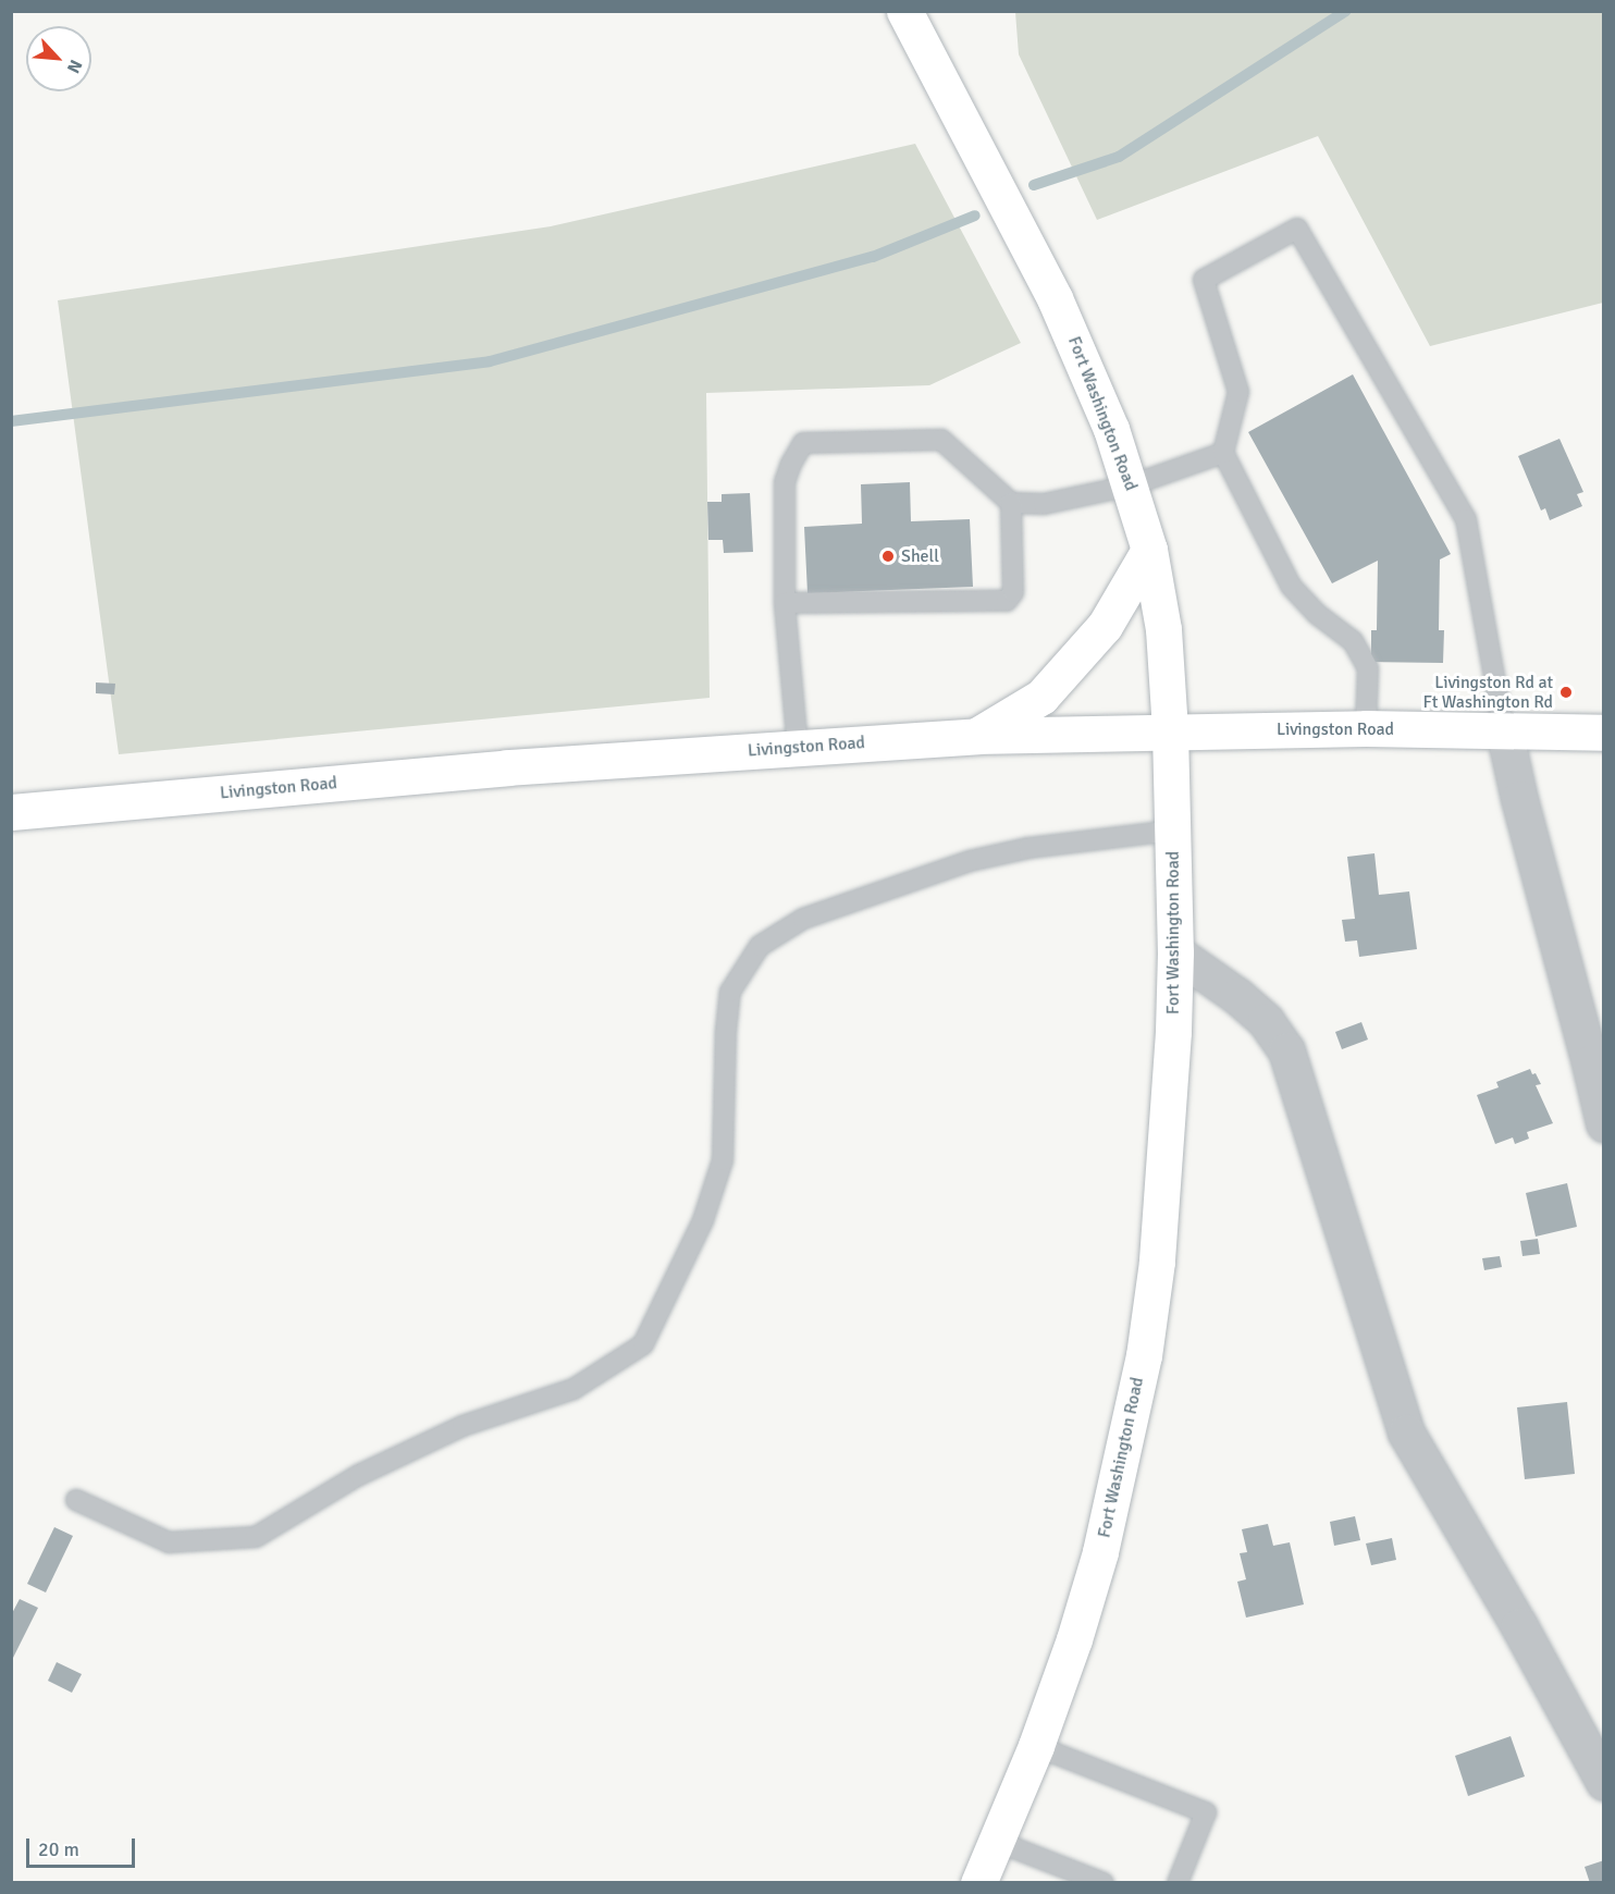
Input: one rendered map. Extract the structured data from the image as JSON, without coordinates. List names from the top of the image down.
{
  "streets": {
    "main road": ["Fort Washington Road", "Livingston Road"]
  },
  "crossings": [
    ["Fort Washington Road", "Livingston Road"]
  ],
  "places": ["Shell", "Livingston Rd at Ft Washington Rd"],
  "scale_bar": "20 m",
  "north": "bottom right"
}
